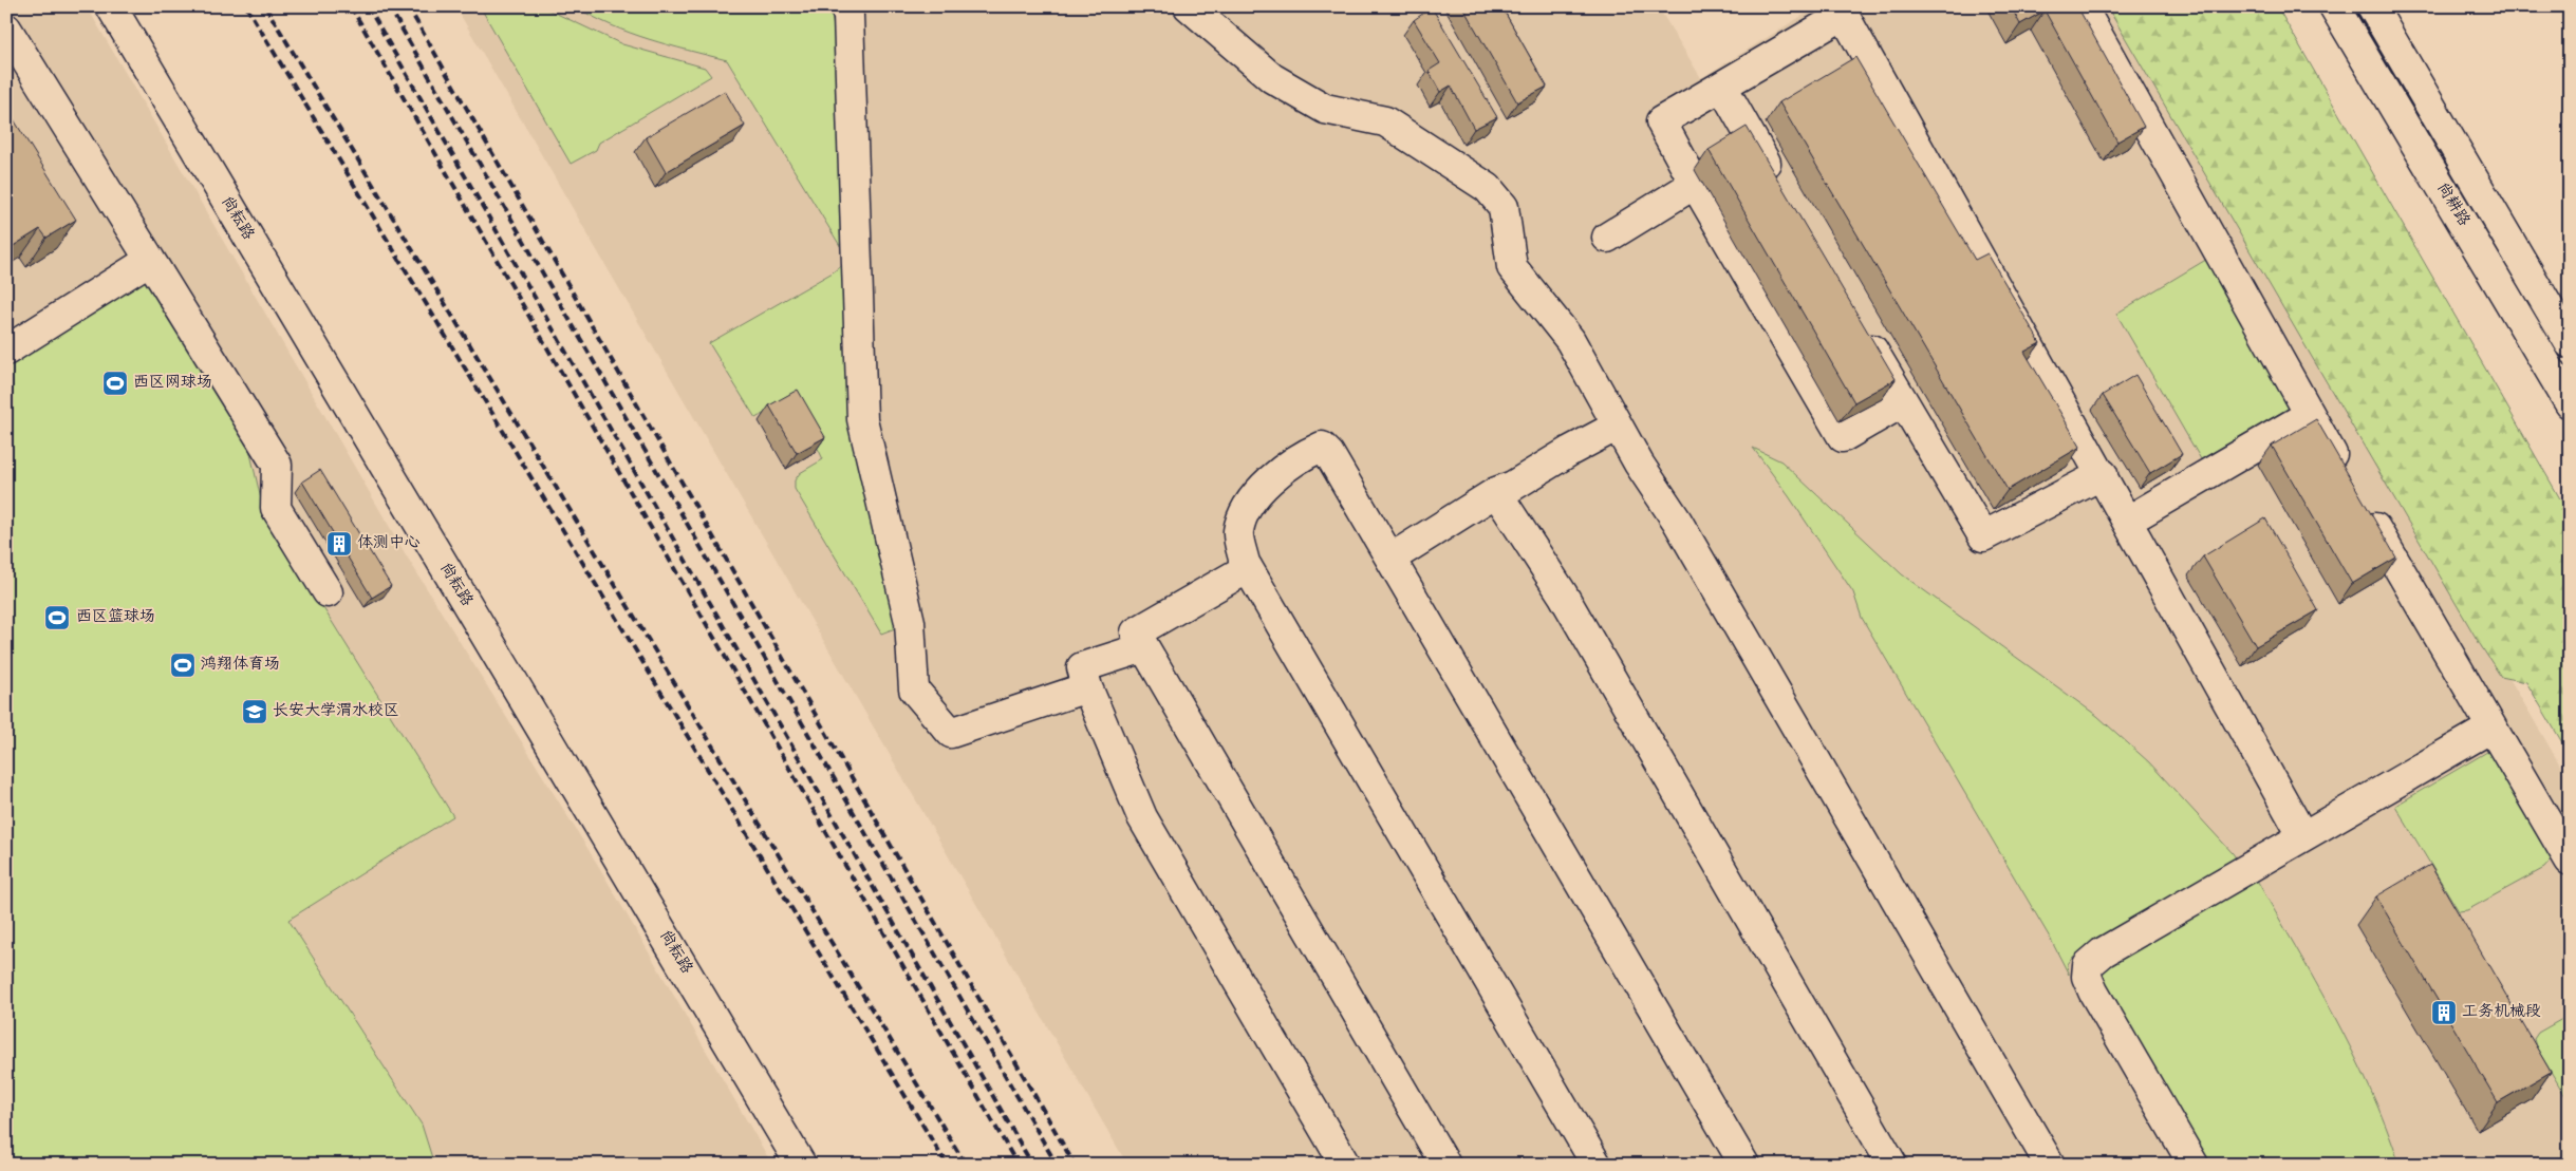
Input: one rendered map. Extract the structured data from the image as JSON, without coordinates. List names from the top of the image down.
{
  "streets": {
    "street": ["尚耕路", "尚耘路"]
  },
  "places": {
    "sports": ["西区网球场", "西区篮球场", "鸿翔体育场"],
    "building": ["体测中心", "工务机械段"],
    "school or university": ["长安大学渭水校区"]
  }
}
